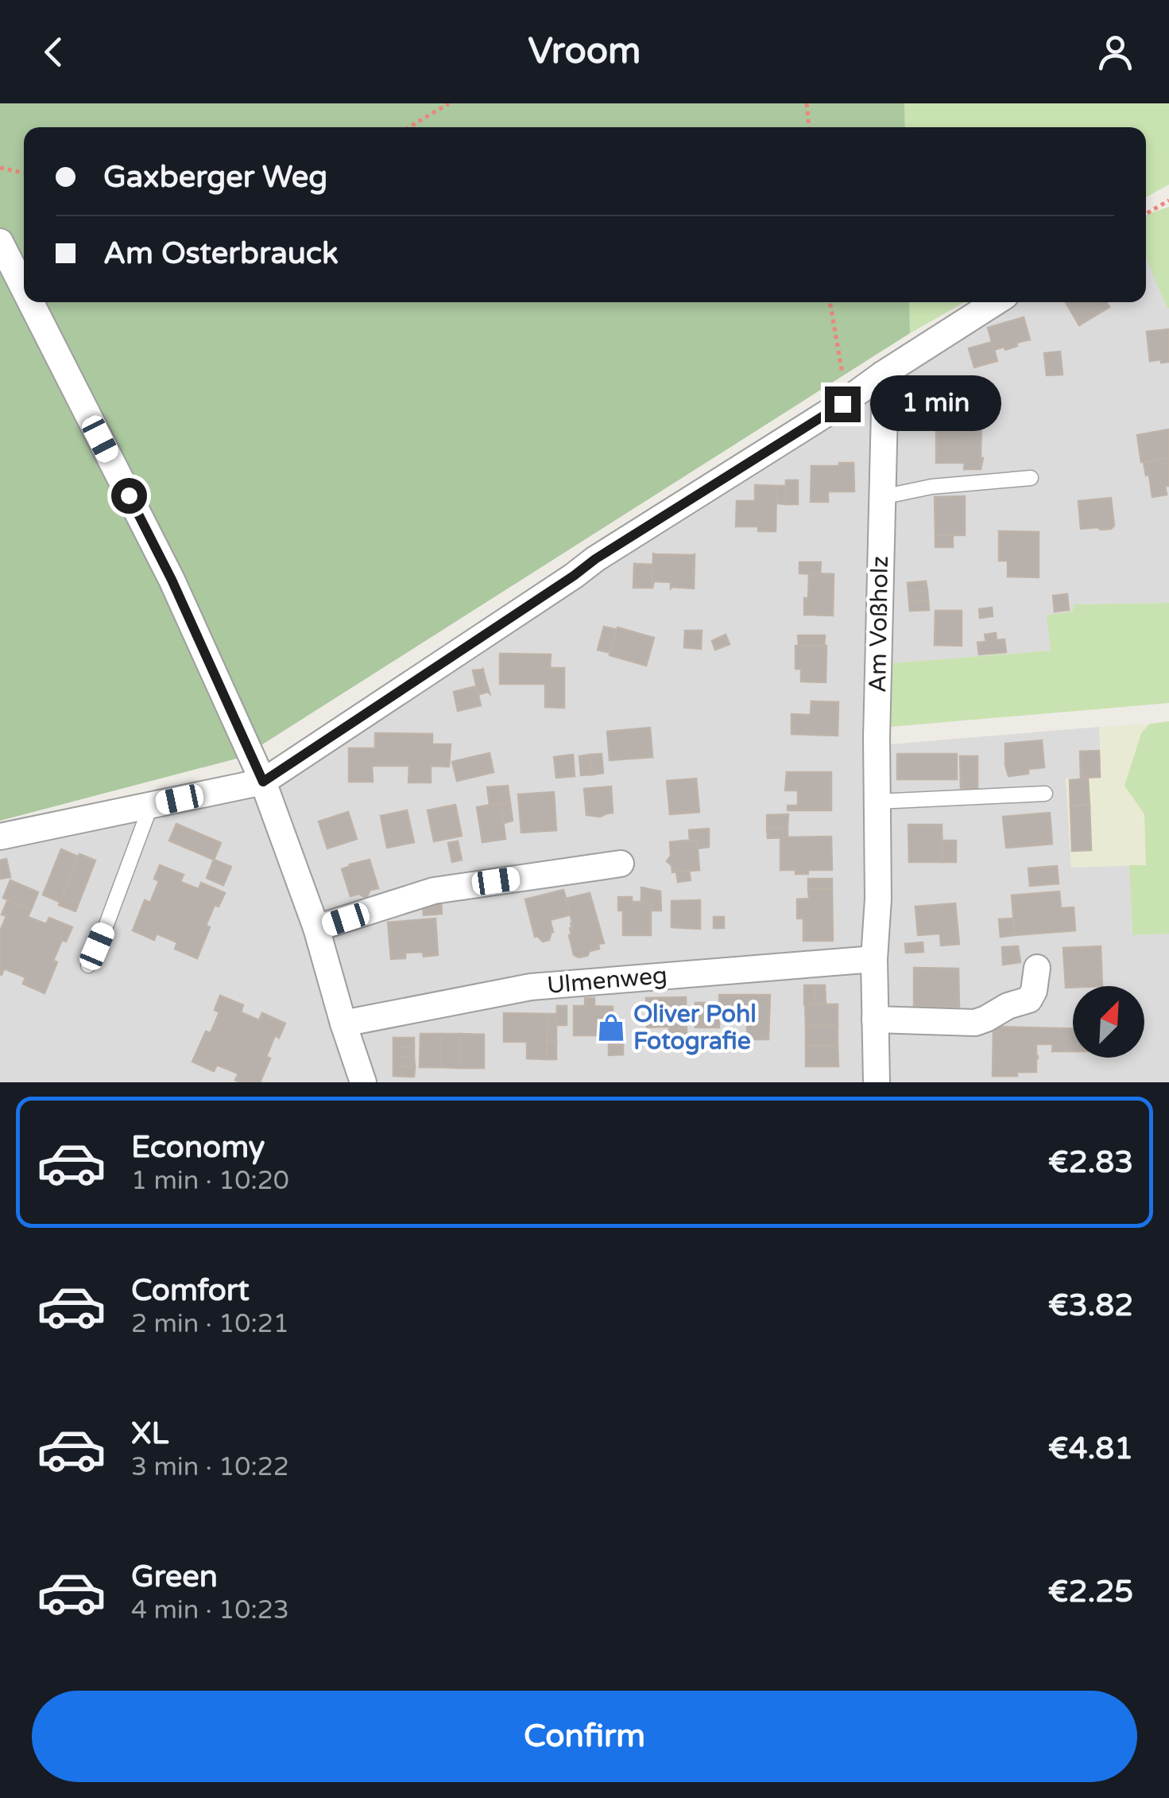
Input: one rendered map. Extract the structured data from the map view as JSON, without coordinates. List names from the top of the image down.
{
  "streets": {
    "street": ["Am Voßholz", "Ulmenweg"]
  },
  "crossings": [
    ["Am Voßholz", "Ulmenweg"]
  ],
  "places": {
    "shop": ["Oliver Pohl Fotografie"]
  },
  "north": "top right",
  "page": {
    "header": "Vroom",
    "banner": ["Gaxberger Weg", "Am Osterbrauck"],
    "bubble": "1 min",
    "list": [
      {
        "name": "Economy",
        "note": "1 min · 10:20",
        "value": "€2.83"
      },
      {
        "name": "Comfort",
        "note": "2 min · 10:21",
        "value": "€3.82"
      },
      {
        "name": "XL",
        "note": "3 min · 10:22",
        "value": "€4.81"
      },
      {
        "name": "Green",
        "note": "4 min · 10:23",
        "value": "€2.25"
      }
    ],
    "buttons": "Confirm"
  }
}
